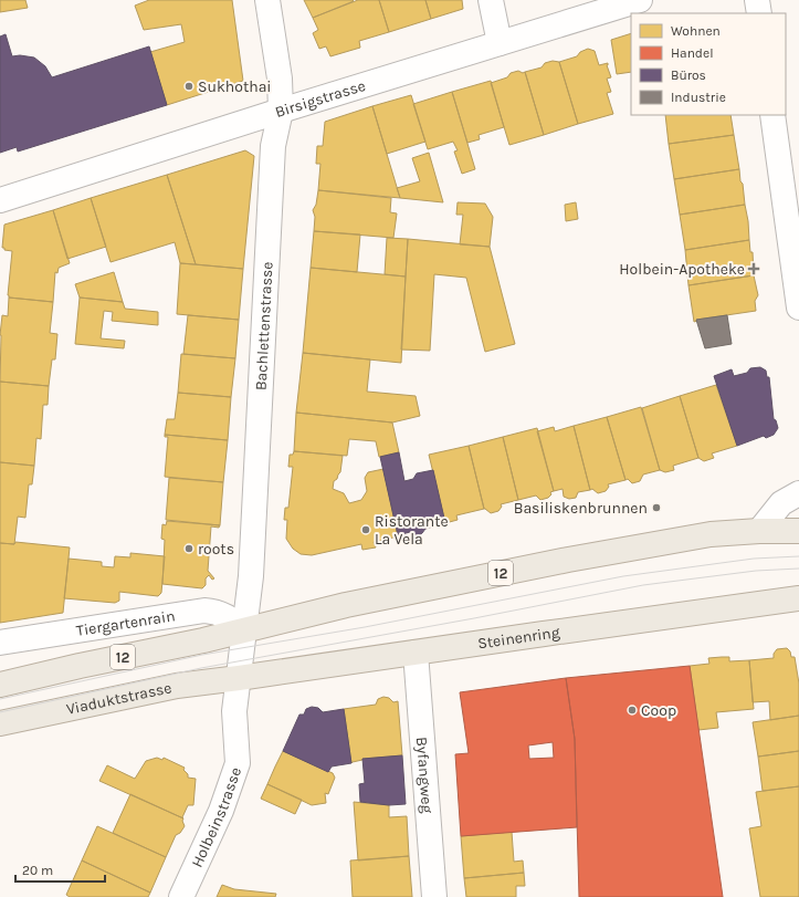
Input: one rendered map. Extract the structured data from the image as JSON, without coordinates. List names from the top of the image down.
{
  "streets": {
    "main road": ["12", "Steinenring", "Viaduktstrasse"],
    "street": [
      "Birsigstrasse",
      "Bachlettenstrasse",
      "Tiergartenrain",
      "Byfangweg",
      "Holbeinstrasse"
    ]
  },
  "crossings": [
    ["Birsigstrasse", "Bachlettenstrasse"],
    ["Bachlettenstrasse", "12"],
    ["Bachlettenstrasse", "Tiergartenrain"],
    ["Bachlettenstrasse", "Holbeinstrasse"],
    ["12", "Tiergartenrain"],
    ["Steinenring", "Viaduktstrasse"],
    ["Steinenring", "Byfangweg"],
    ["Steinenring", "Holbeinstrasse"],
    ["Viaduktstrasse", "Holbeinstrasse"]
  ],
  "places": {
    "other": [
      "Sukhothai",
      "Basiliskenbrunnen",
      "Ristorante La Vela",
      "roots",
      "Coop"
    ],
    "health": ["Holbein-Apotheke"]
  },
  "legend": [
    "Wohnen",
    "Handel",
    "Büros",
    "Industrie"
  ],
  "scale_bar": "20 m"
}
